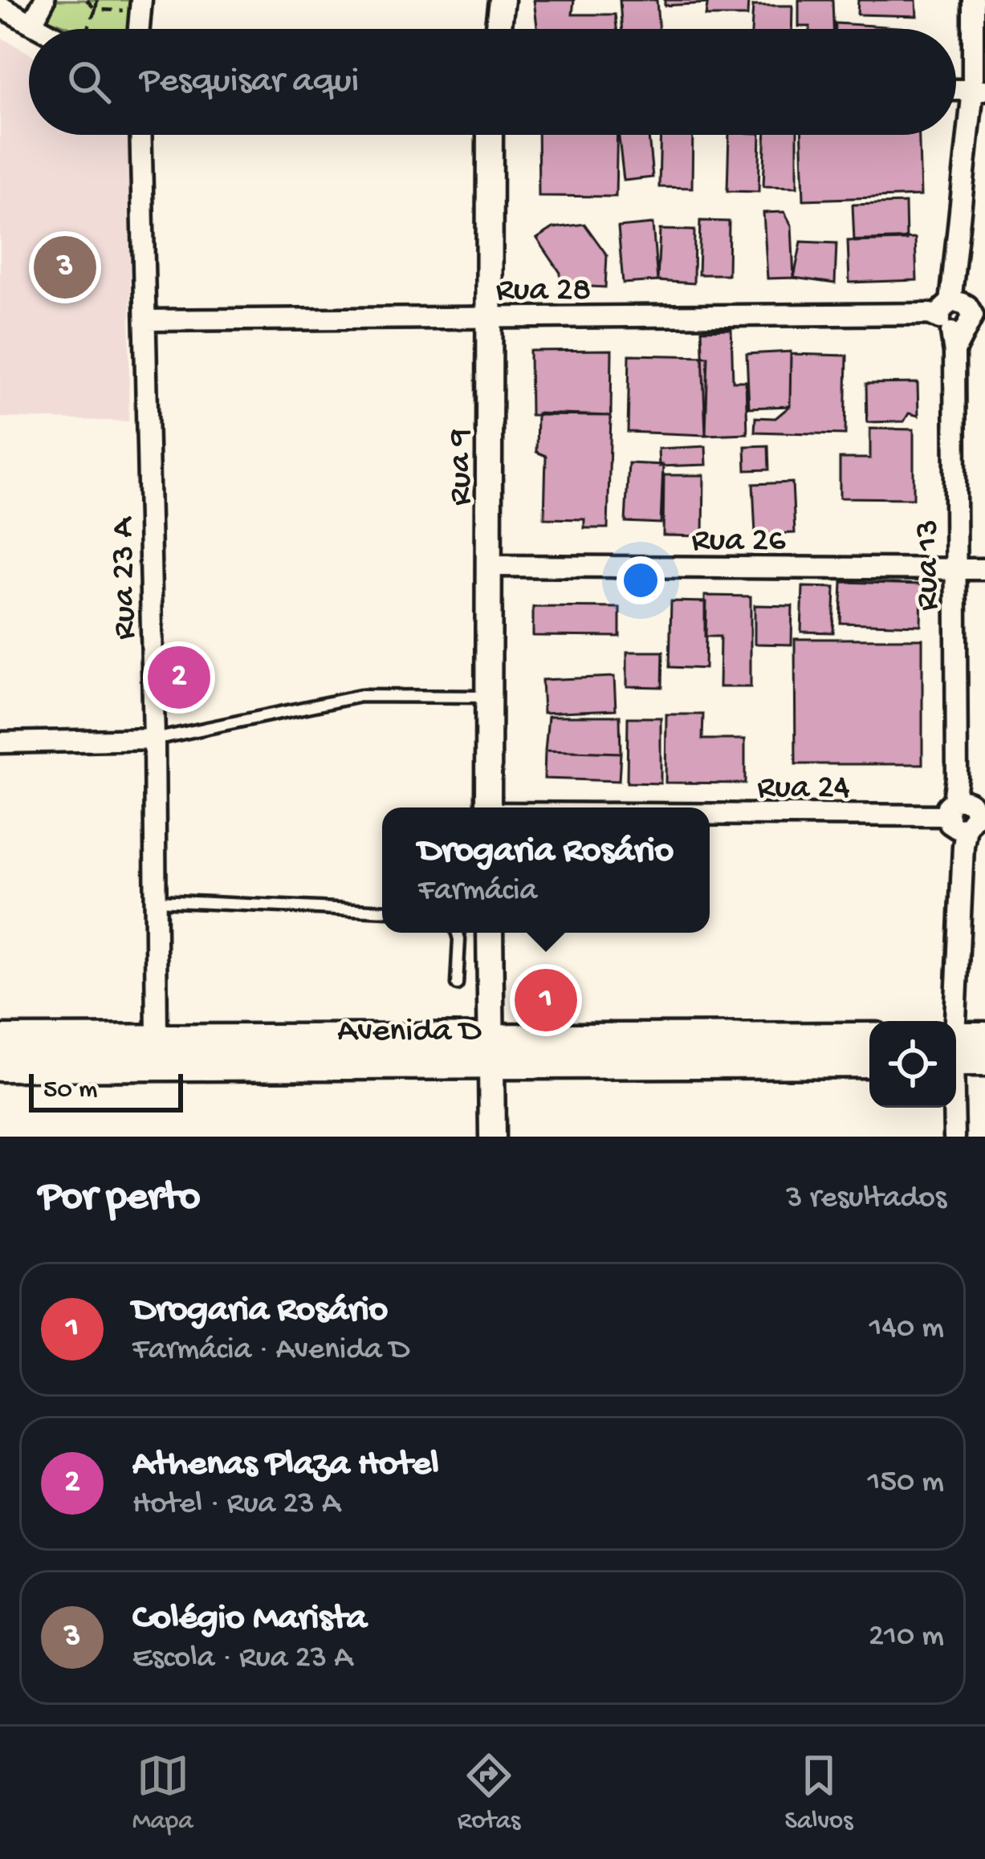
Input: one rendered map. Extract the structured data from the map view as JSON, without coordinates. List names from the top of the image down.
{
  "streets": {
    "main road": ["Avenida D"],
    "street": [
      "Rua 28",
      "Rua 9",
      "Rua 26",
      "Rua 13",
      "Rua 23 A",
      "Rua 24"
    ]
  },
  "crossings": [
    ["Rua 28", "Rua 9"],
    ["Rua 28", "Rua 13"],
    ["Rua 28", "Rua 23 A"],
    ["Rua 9", "Rua 26"],
    ["Rua 26", "Rua 13"],
    ["Rua 13", "Rua 24"],
    ["Rua 23 A", "Avenida D"]
  ],
  "scale_bar": "50 m",
  "page": {
    "search": "Pesquisar aqui",
    "pins": ["3", "2", "1"],
    "popup": ["Drogaria Rosário", "Farmácia"],
    "scale": "50 m",
    "heading": ["Por perto", "3 resultados"],
    "list": [
      {
        "mark": "1",
        "name": "Drogaria Rosário",
        "note": "Farmácia · Avenida D",
        "value": "140 m"
      },
      {
        "mark": "2",
        "name": "Athenas Plaza Hotel",
        "note": "Hotel · Rua 23 A",
        "value": "150 m"
      },
      {
        "mark": "3",
        "name": "Colégio Marista",
        "note": "Escola · Rua 23 A",
        "value": "210 m"
      }
    ],
    "nav": ["Mapa", "Rotas", "Salvos"]
  }
}
